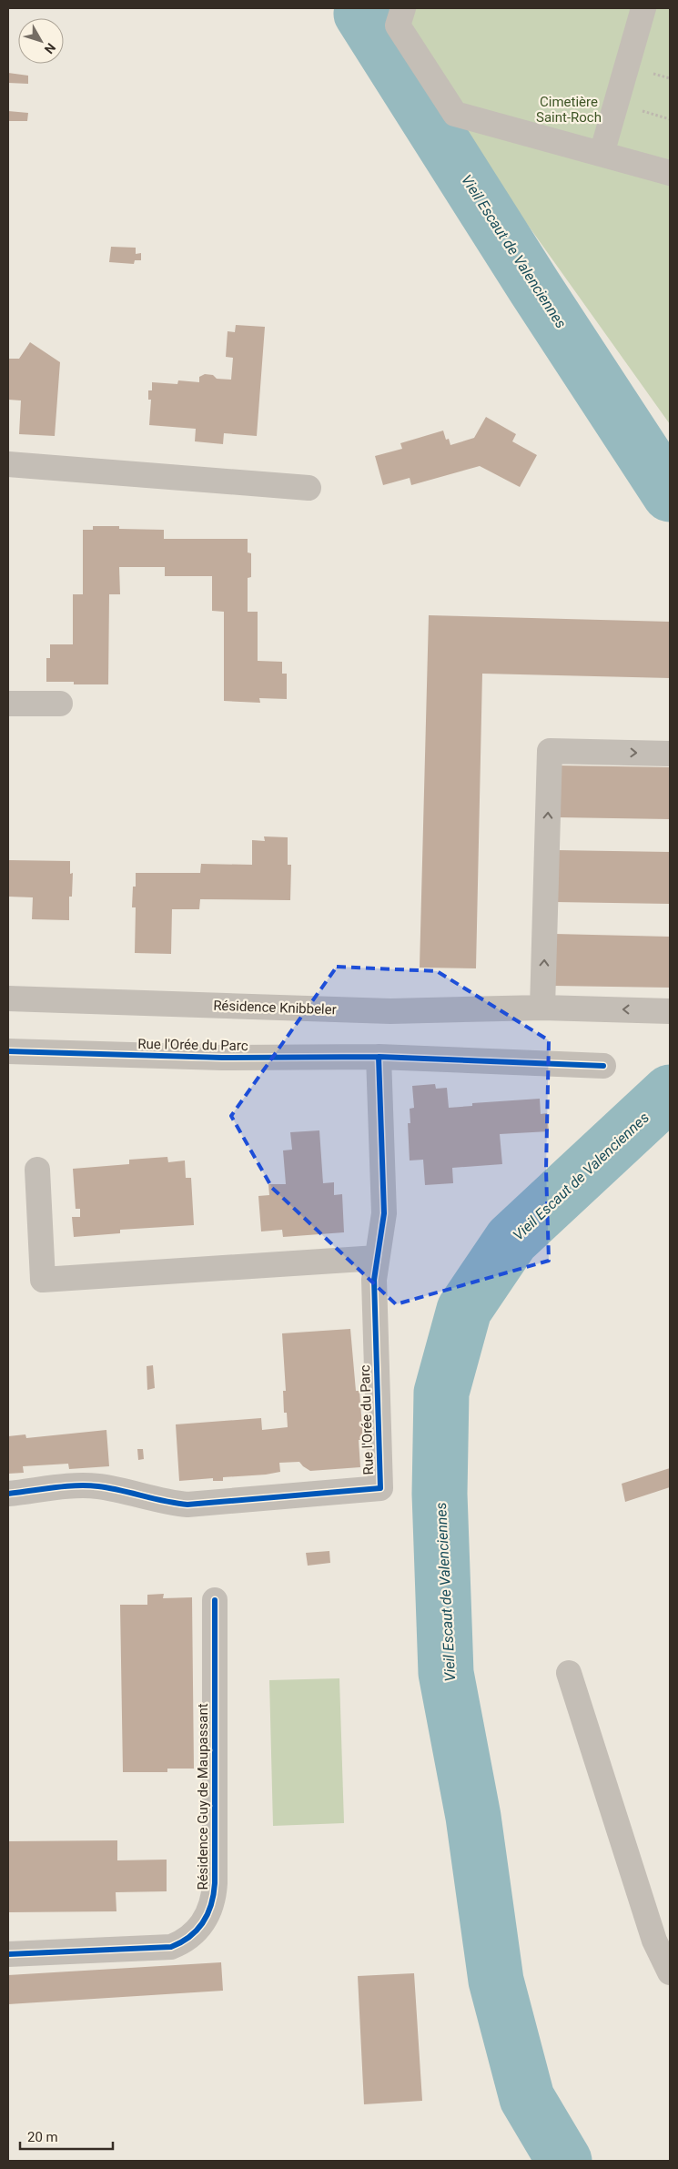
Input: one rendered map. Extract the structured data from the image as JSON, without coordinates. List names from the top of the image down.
{
  "streets": {
    "street": ["Résidence Knibbeler", "Rue l'Orée du Parc", "Résidence Guy de Maupassant"]
  },
  "water": ["Vieil Escaut de Valenciennes"],
  "parks": ["Cimetière Saint-Roch"],
  "scale_bar": "20 m",
  "north": "bottom right"
}
